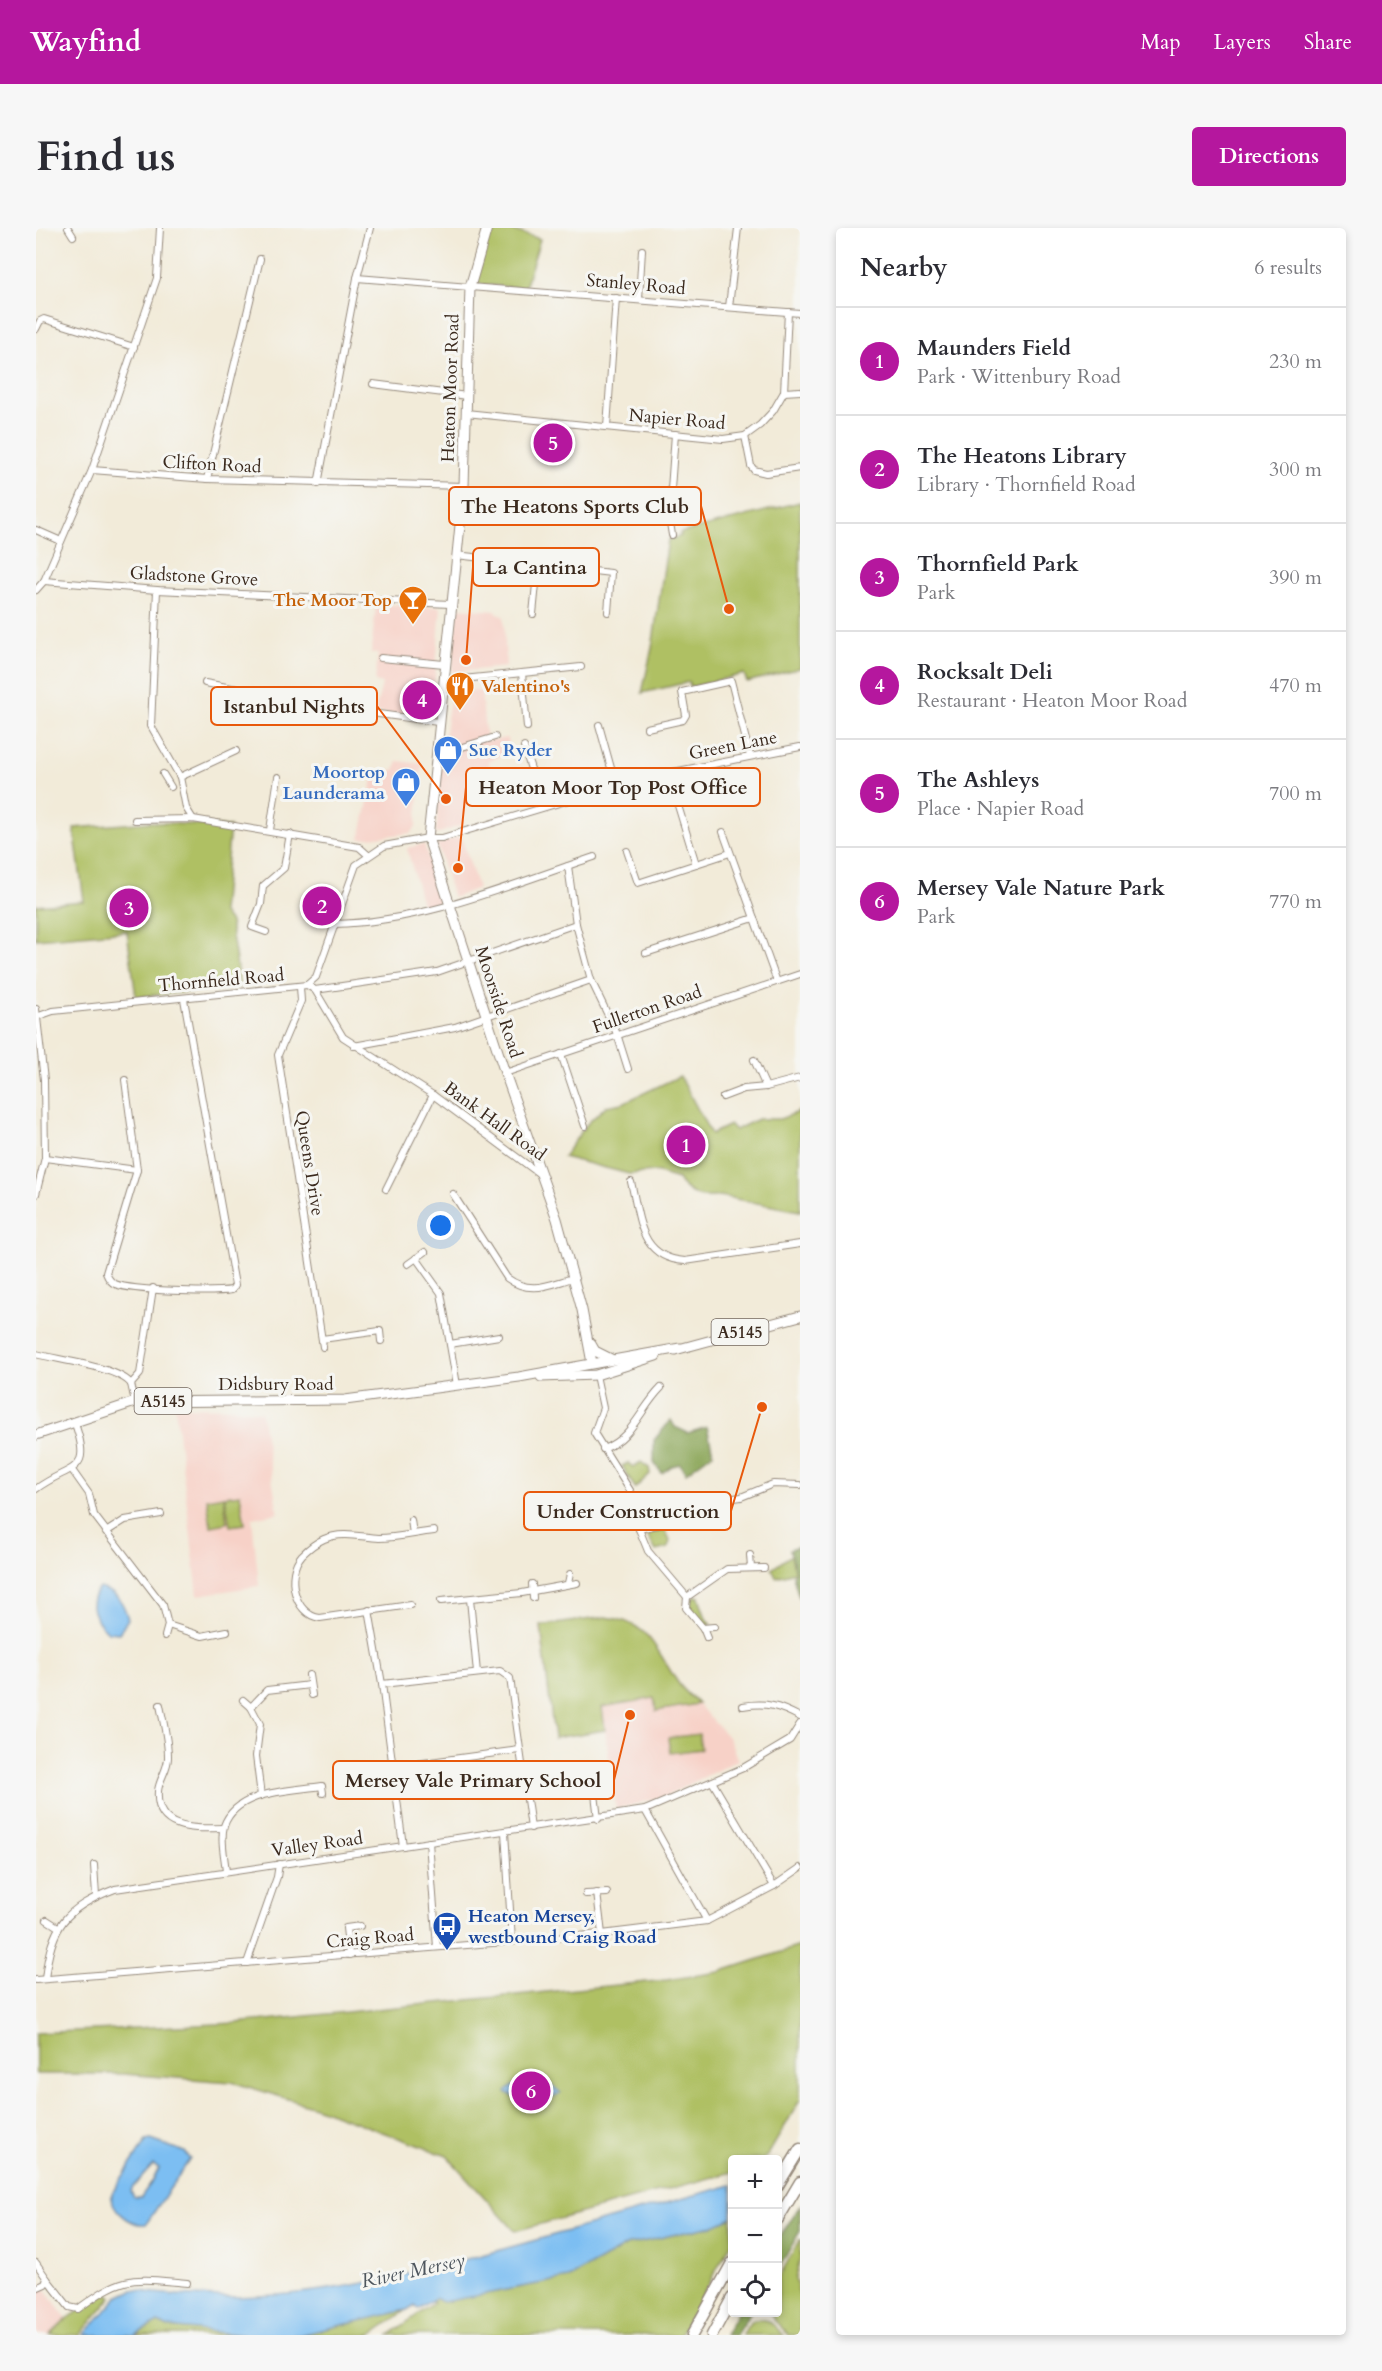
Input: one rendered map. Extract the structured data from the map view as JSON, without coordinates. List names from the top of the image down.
{
  "streets": {
    "main road": [
      "Heaton Moor Road",
      "Moorside Road",
      "Bank Hall Road",
      "A5145",
      "Didsbury Road"
    ],
    "street": [
      "Stanley Road",
      "Napier Road",
      "Clifton Road",
      "Gladstone Grove",
      "Green Lane",
      "Thornfield Road",
      "Fullerton Road",
      "Queens Drive",
      "Valley Road",
      "Craig Road"
    ]
  },
  "crossings": [
    ["Stanley Road", "Heaton Moor Road"],
    ["Heaton Moor Road", "Napier Road"],
    ["Heaton Moor Road", "Clifton Road"],
    ["Heaton Moor Road", "Gladstone Grove"],
    ["Heaton Moor Road", "Green Lane"],
    ["Heaton Moor Road", "Moorside Road"],
    ["Green Lane", "Moorside Road"],
    ["Thornfield Road", "Bank Hall Road"],
    ["Thornfield Road", "Queens Drive"],
    ["Moorside Road", "Fullerton Road"],
    ["Moorside Road", "Bank Hall Road"],
    ["Bank Hall Road", "Didsbury Road"],
    ["Valley Road", "Craig Road"]
  ],
  "water": ["River Mersey"],
  "places": {
    "other": [
      "The Heatons Sports Club",
      "La Cantina",
      "Istanbul Nights",
      "Heaton Moor Top Post Office",
      "Under Construction",
      "Mersey Vale Primary School"
    ],
    "bar": ["The Moor Top"],
    "restaurant": ["Valentino's"],
    "shop": ["Sue Ryder", "Moortop Launderama"],
    "bus stop": ["Heaton Mersey, westbound Craig Road"]
  },
  "page": {
    "header": "Wayfind",
    "nav": ["Map", "Layers", "Share"],
    "buttons": "Directions",
    "title": "Find us",
    "heading": ["Nearby", "6 results"],
    "list": [
      {
        "mark": "1",
        "name": "Maunders Field",
        "note": "Park · Wittenbury Road",
        "value": "230 m"
      },
      {
        "mark": "2",
        "name": "The Heatons Library",
        "note": "Library · Thornfield Road",
        "value": "300 m"
      },
      {
        "mark": "3",
        "name": "Thornfield Park",
        "note": "Park",
        "value": "390 m"
      },
      {
        "mark": "4",
        "name": "Rocksalt Deli",
        "note": "Restaurant · Heaton Moor Road",
        "value": "470 m"
      },
      {
        "mark": "5",
        "name": "The Ashleys",
        "note": "Place · Napier Road",
        "value": "700 m"
      },
      {
        "mark": "6",
        "name": "Mersey Vale Nature Park",
        "note": "Park",
        "value": "770 m"
      }
    ],
    "pins": [
      "5",
      "4",
      "2",
      "3",
      "1",
      "6"
    ],
    "map_buttons": ["+", "−"]
  }
}
